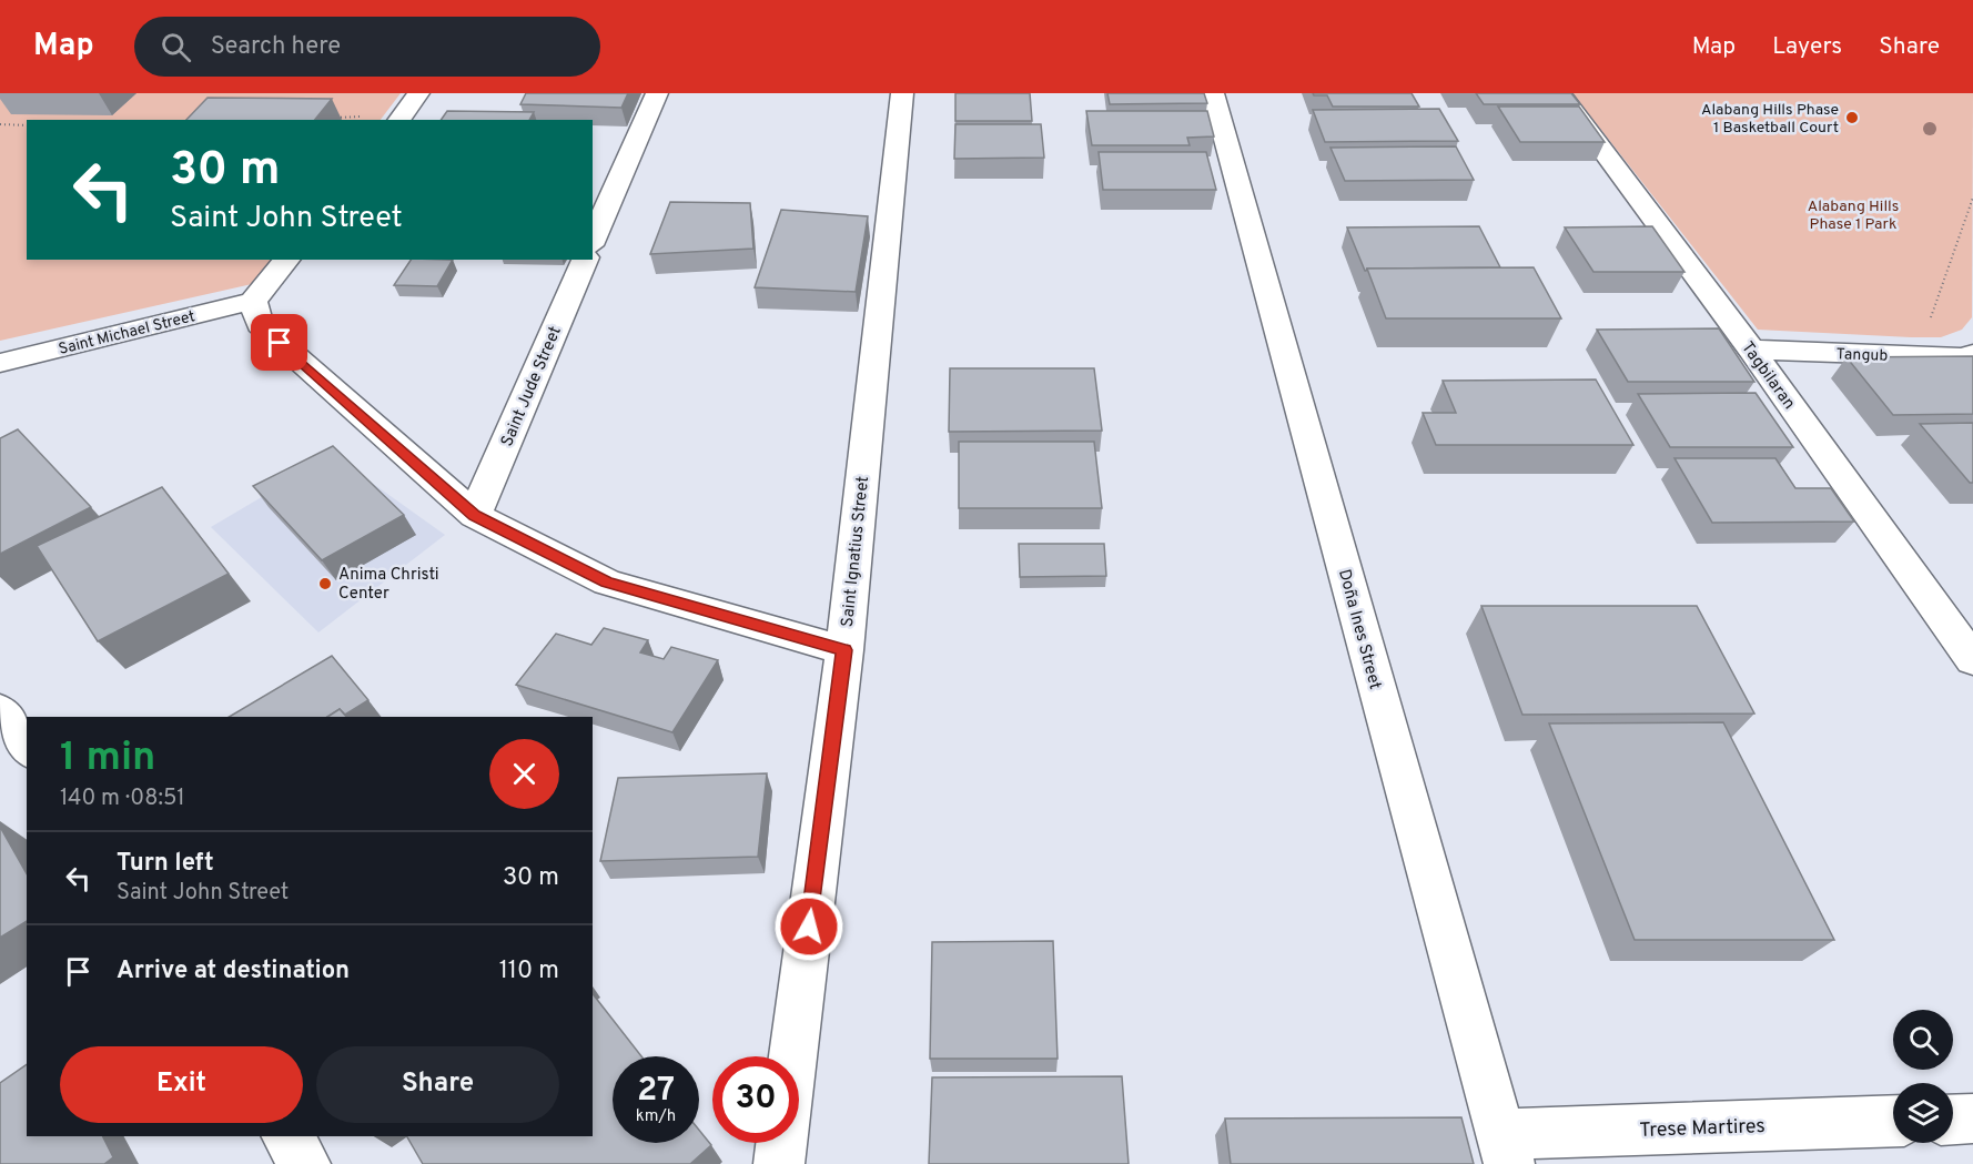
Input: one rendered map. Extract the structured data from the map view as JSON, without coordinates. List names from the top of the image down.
{
  "streets": {
    "street": [
      "Saint Michael Street",
      "Tangub",
      "Tagbilaran",
      "Saint Jude Street",
      "Saint Ignatius Street",
      "Doña Ines Street",
      "Trese Martires"
    ]
  },
  "crossings": [
    ["Tangub", "Tagbilaran"],
    ["Doña Ines Street", "Trese Martires"]
  ],
  "parks": ["Alabang Hills Phase 1 Park"],
  "places": ["Alabang Hills Phase 1 Basketball Court", "Anima Christi Center"],
  "page": {
    "header": "Map",
    "search": "Search here",
    "nav": ["Map", "Layers", "Share"],
    "turn": ["30 m", "Saint John Street"],
    "heading": ["1 min", "140 m · 08:51"],
    "list": [
      {
        "name": "Turn left",
        "note": "Saint John Street",
        "value": "30 m"
      },
      {
        "name": "Arrive at destination",
        "value": "110 m"
      }
    ],
    "buttons": ["Exit", "Share"],
    "speed": "27 km/h",
    "limit": "30"
  }
}
